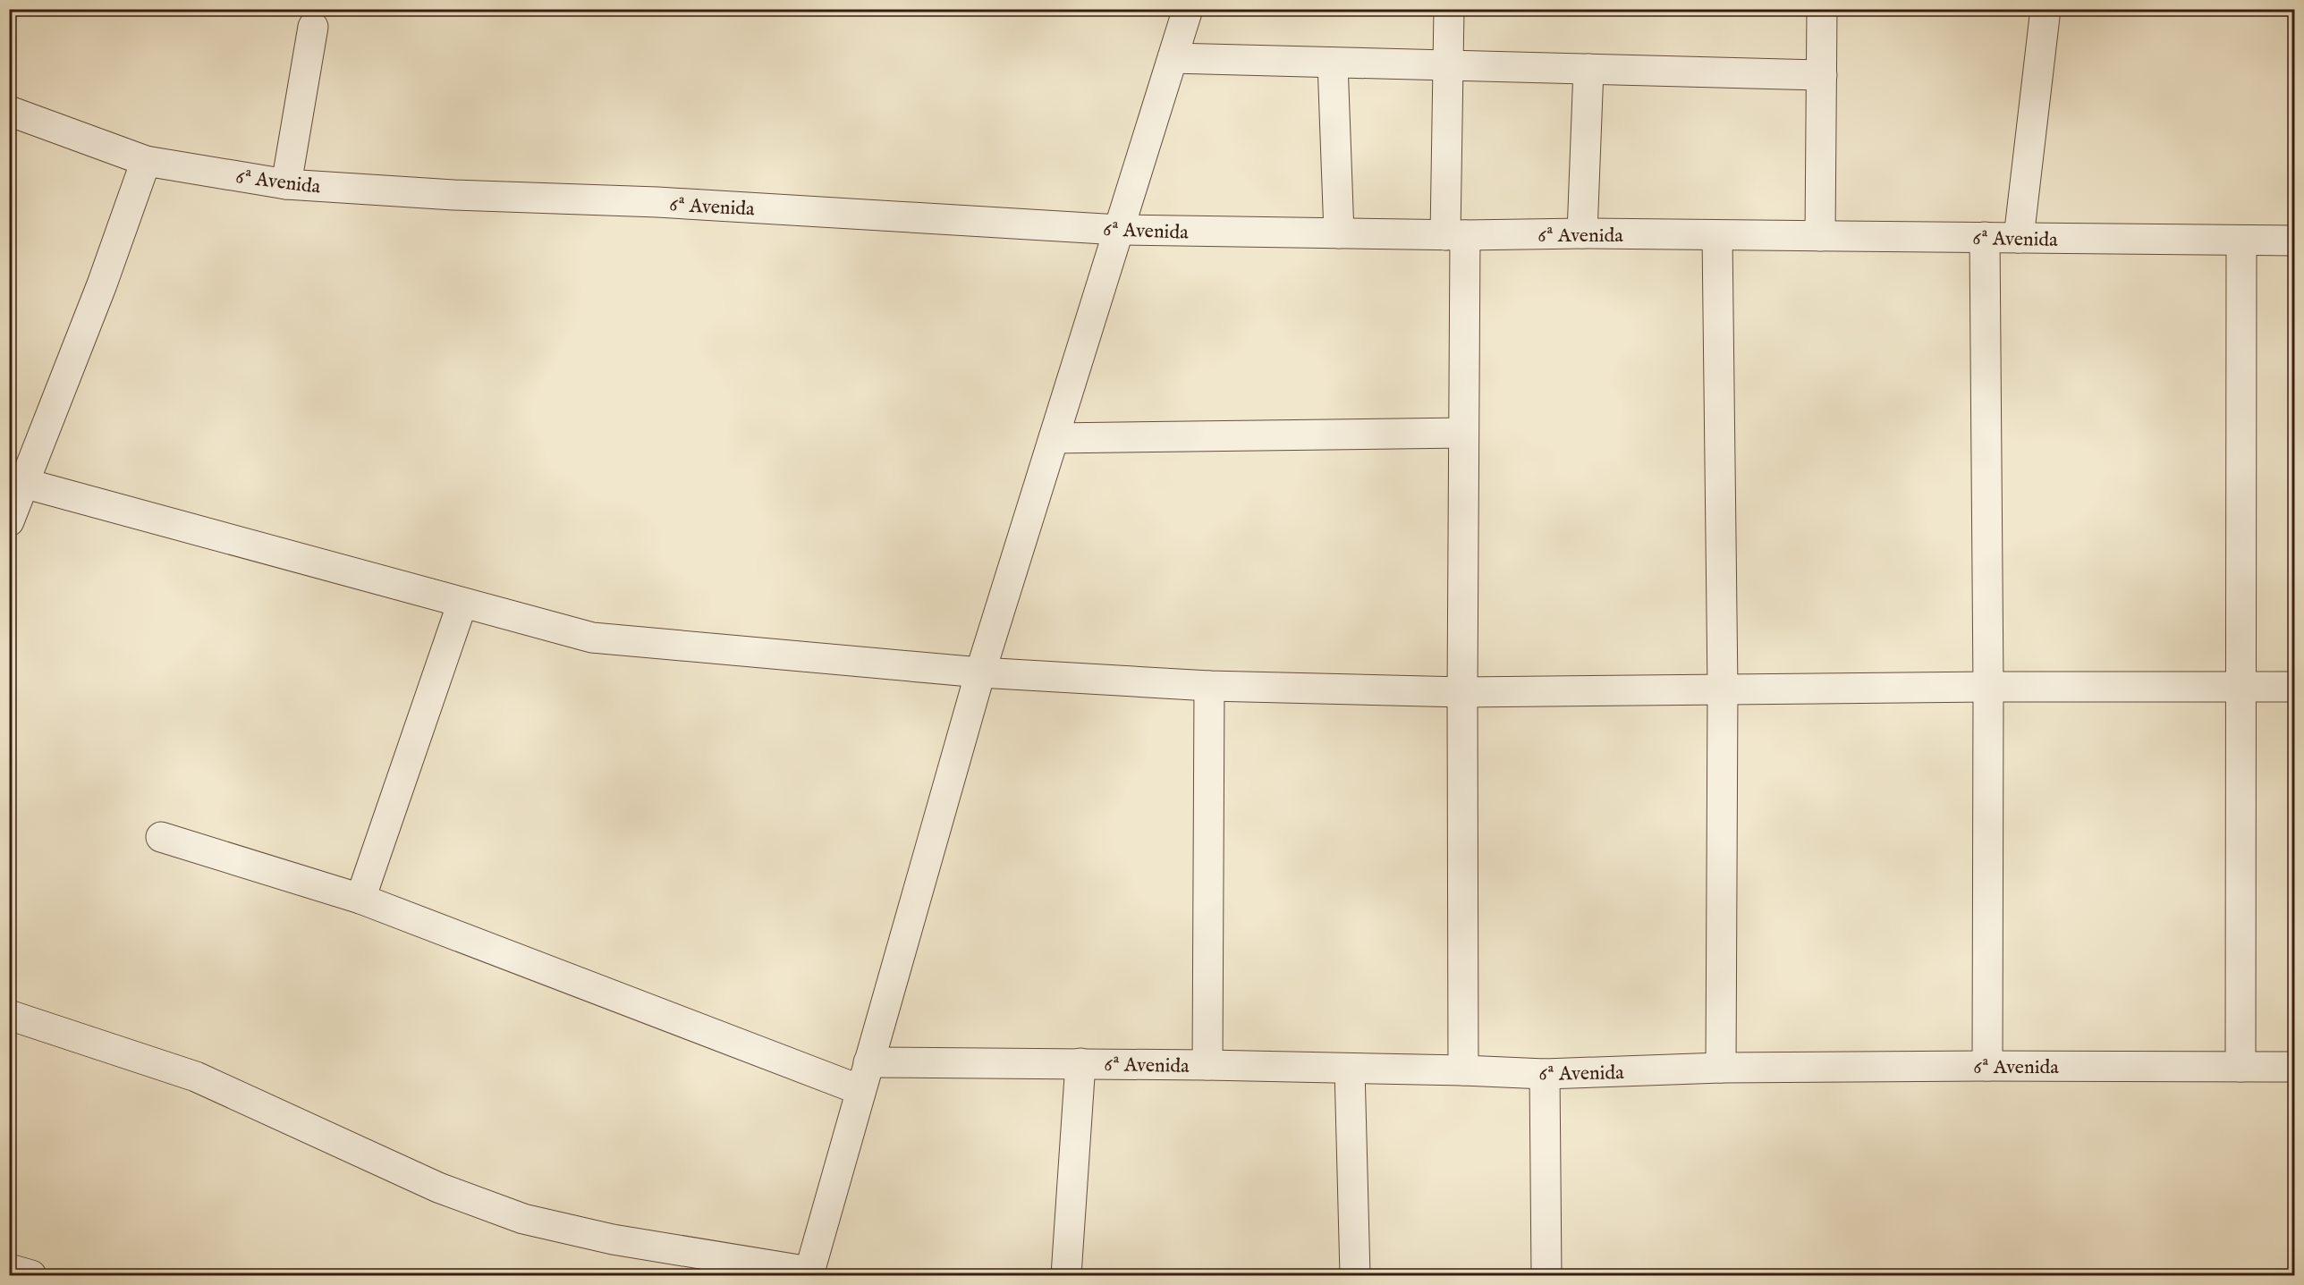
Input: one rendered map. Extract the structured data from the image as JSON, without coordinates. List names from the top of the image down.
{
  "streets": {
    "street": ["6ª Avenida"]
  }
}
